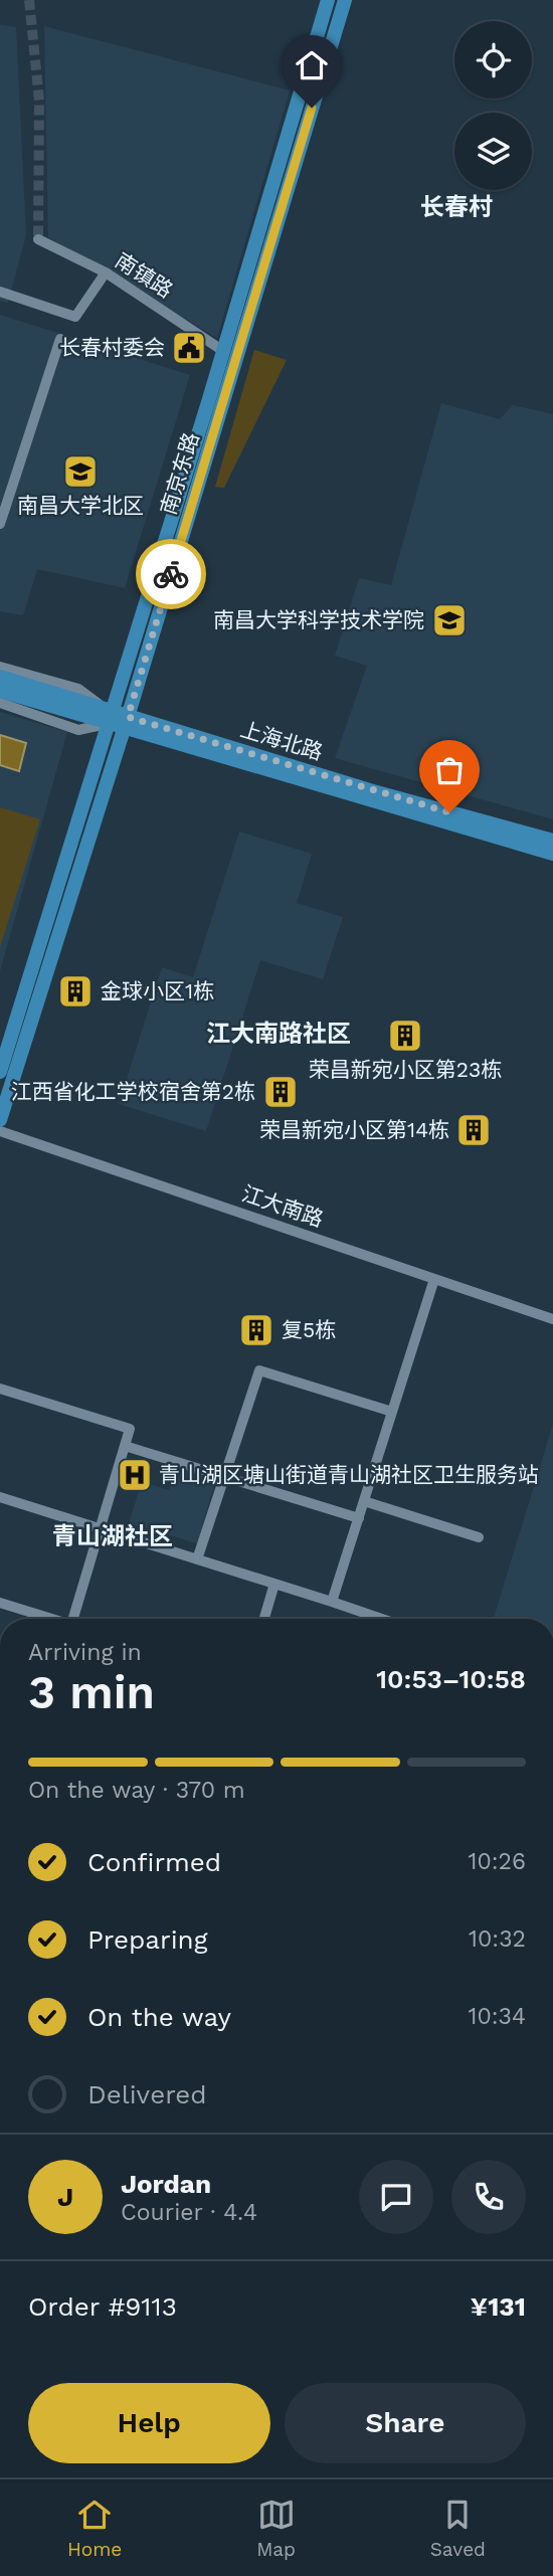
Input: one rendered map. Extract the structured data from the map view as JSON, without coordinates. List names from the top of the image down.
{
  "streets": {
    "main road": ["南京东路", "上海北路"],
    "street": ["南镇路", "江大南路"]
  },
  "crossings": [
    ["南镇路", "南京东路"],
    ["南京东路", "上海北路"]
  ],
  "districts": ["长春村", "江大南路社区", "青山湖社区"],
  "places": {
    "public building": ["长春村委会"],
    "school or university": ["南昌大学北区", "南昌大学科学技术学院"],
    "building": [
      "金球小区1栋",
      "荣昌新宛小区第23栋",
      "江西省化工学校宿舍第2栋",
      "荣昌新宛小区第14栋",
      "复5栋"
    ],
    "hospital": ["青山湖区塘山街道青山湖社区卫生服务站"]
  },
  "page": {
    "heading": ["3 min", "Arriving in", "10:53–10:58"],
    "panel": [
      "Jordan",
      "Courier · 4.4",
      "Order #9113",
      "¥131"
    ],
    "bar": "On the way · 370 m",
    "list": [
      ["Confirmed", "10:26"],
      ["Preparing", "10:32"],
      ["On the way", "10:34"],
      "Delivered"
    ],
    "round": "J",
    "buttons": ["Help", "Share"],
    "tabs": ["Home", "Map", "Saved"]
  }
}
